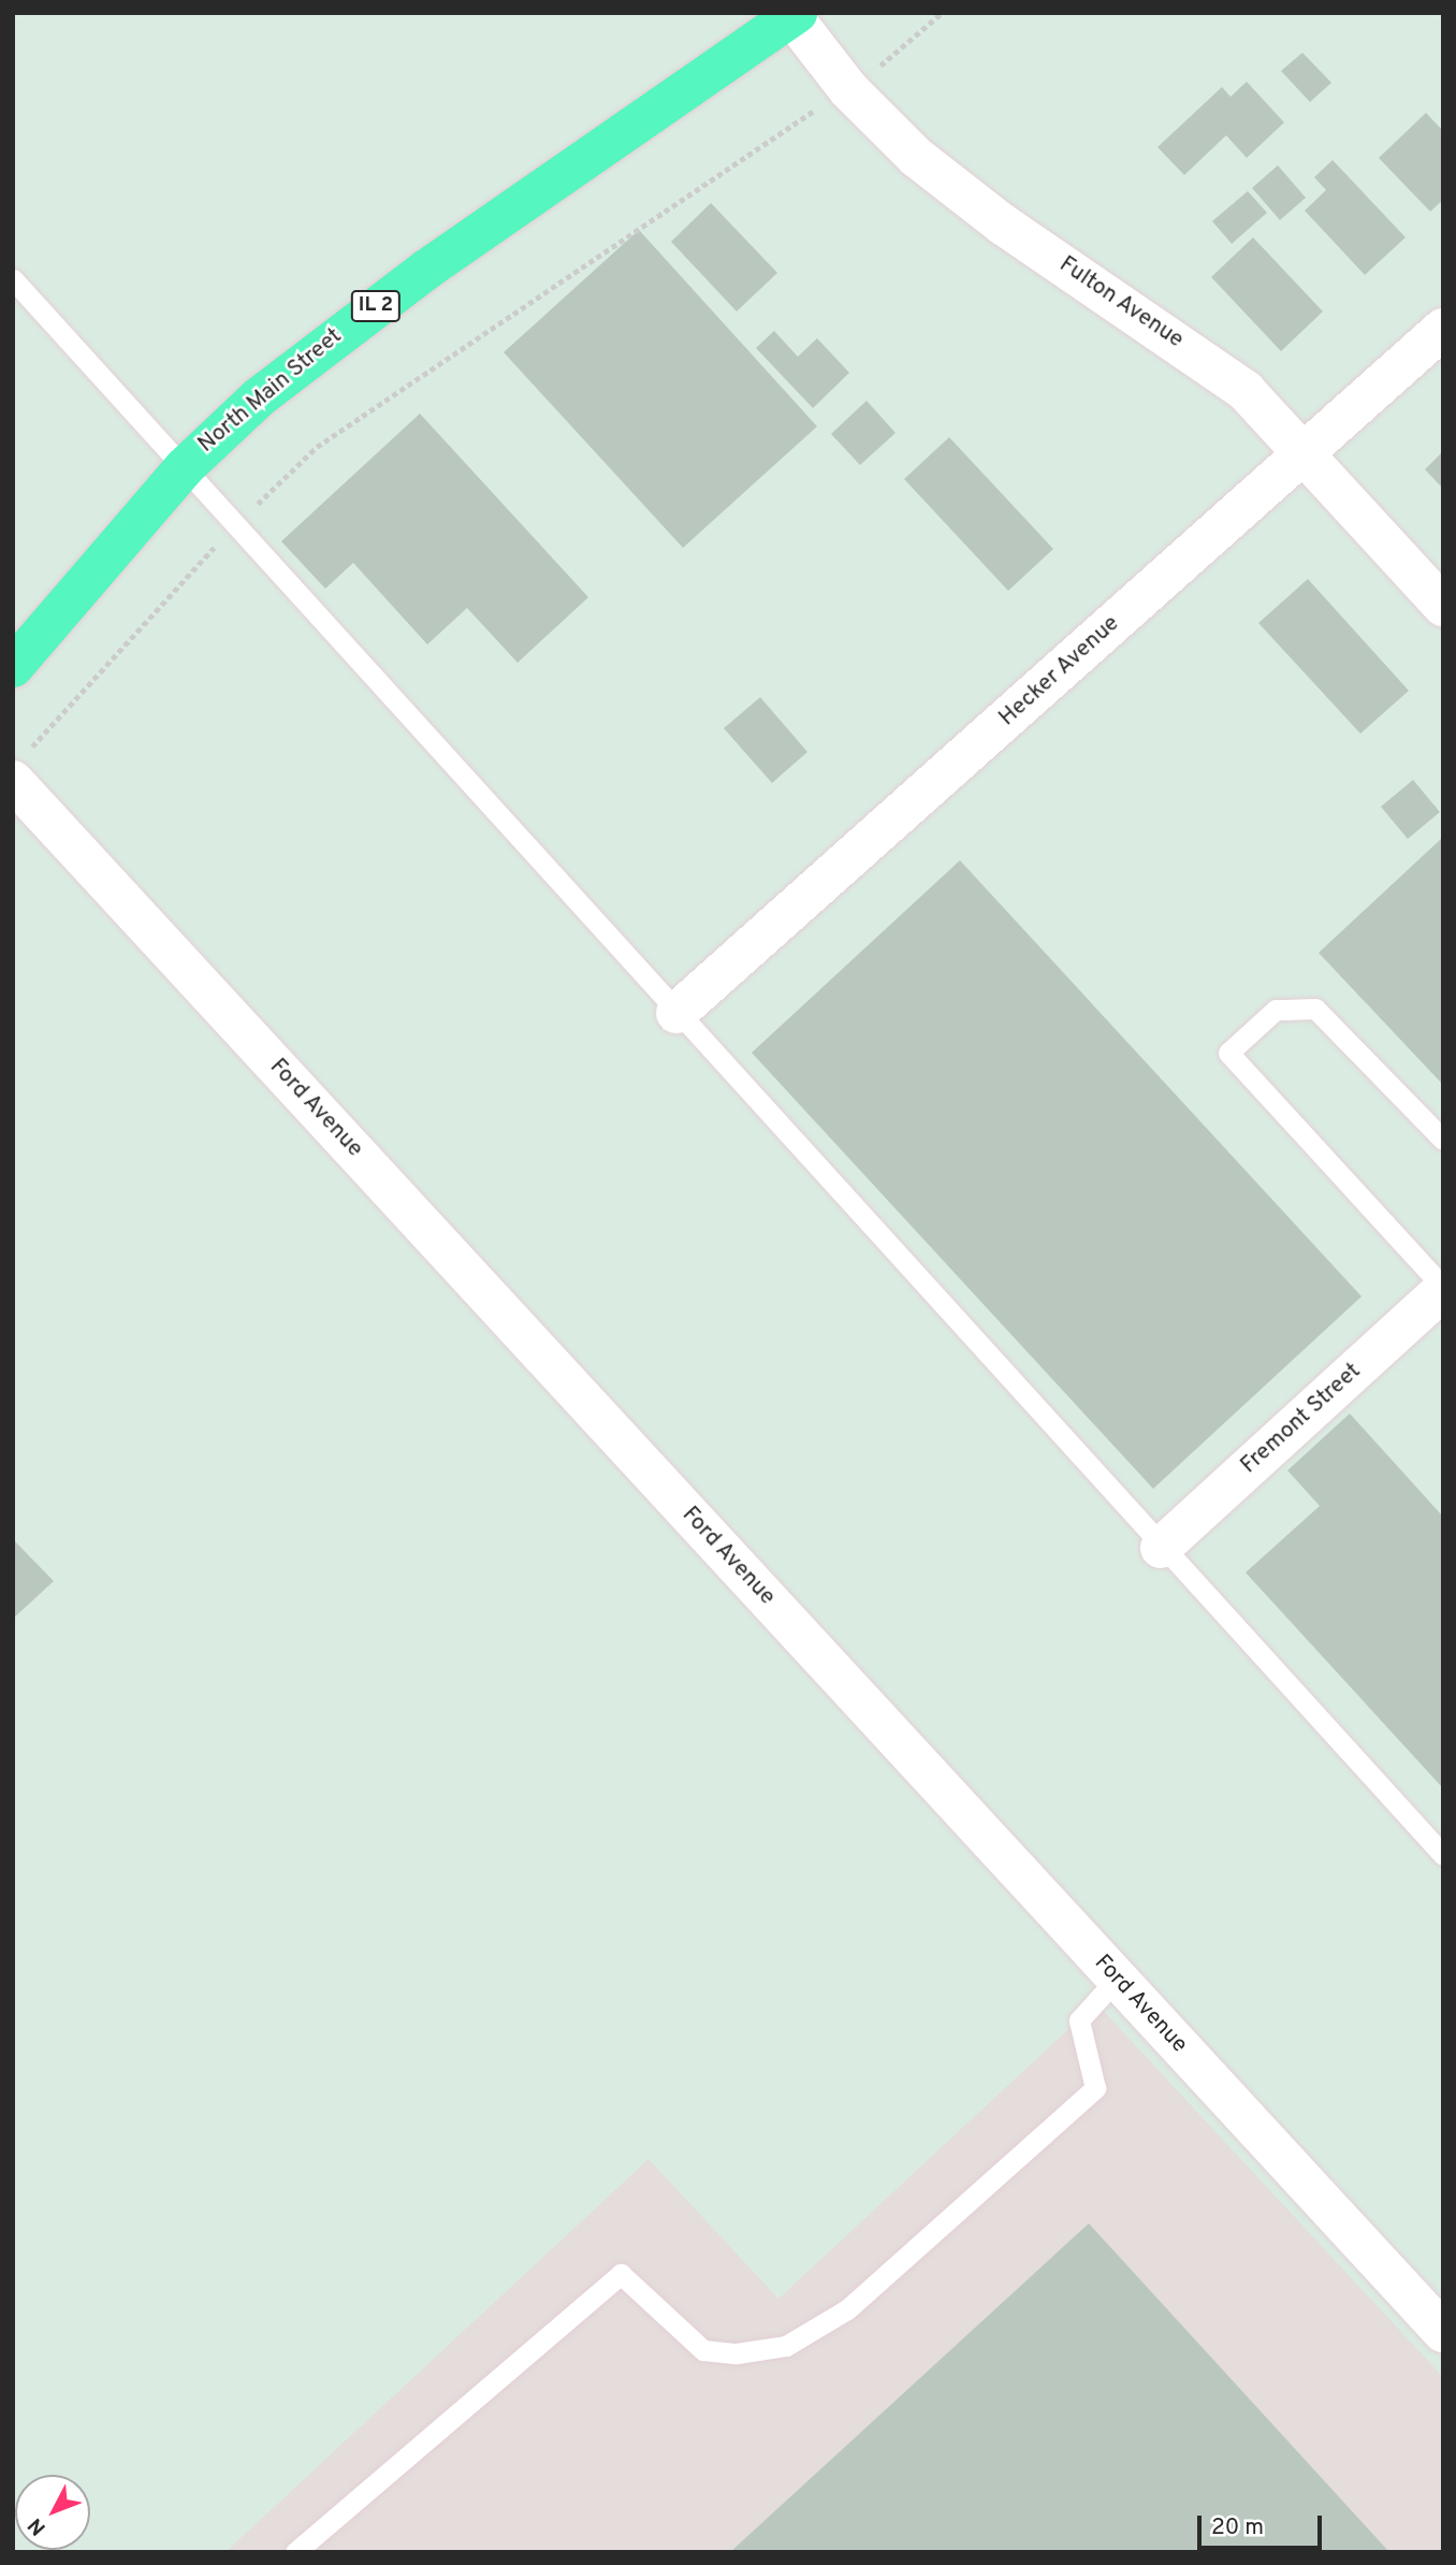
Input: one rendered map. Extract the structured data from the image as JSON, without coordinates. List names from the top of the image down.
{
  "streets": {
    "main road": ["IL 2", "North Main Street"],
    "street": [
      "Fulton Avenue",
      "Hecker Avenue",
      "Ford Avenue",
      "Fremont Street"
    ]
  },
  "crossings": [
    ["Fulton Avenue", "North Main Street"],
    ["Fulton Avenue", "Hecker Avenue"]
  ],
  "scale_bar": "20 m",
  "north": "bottom left"
}
